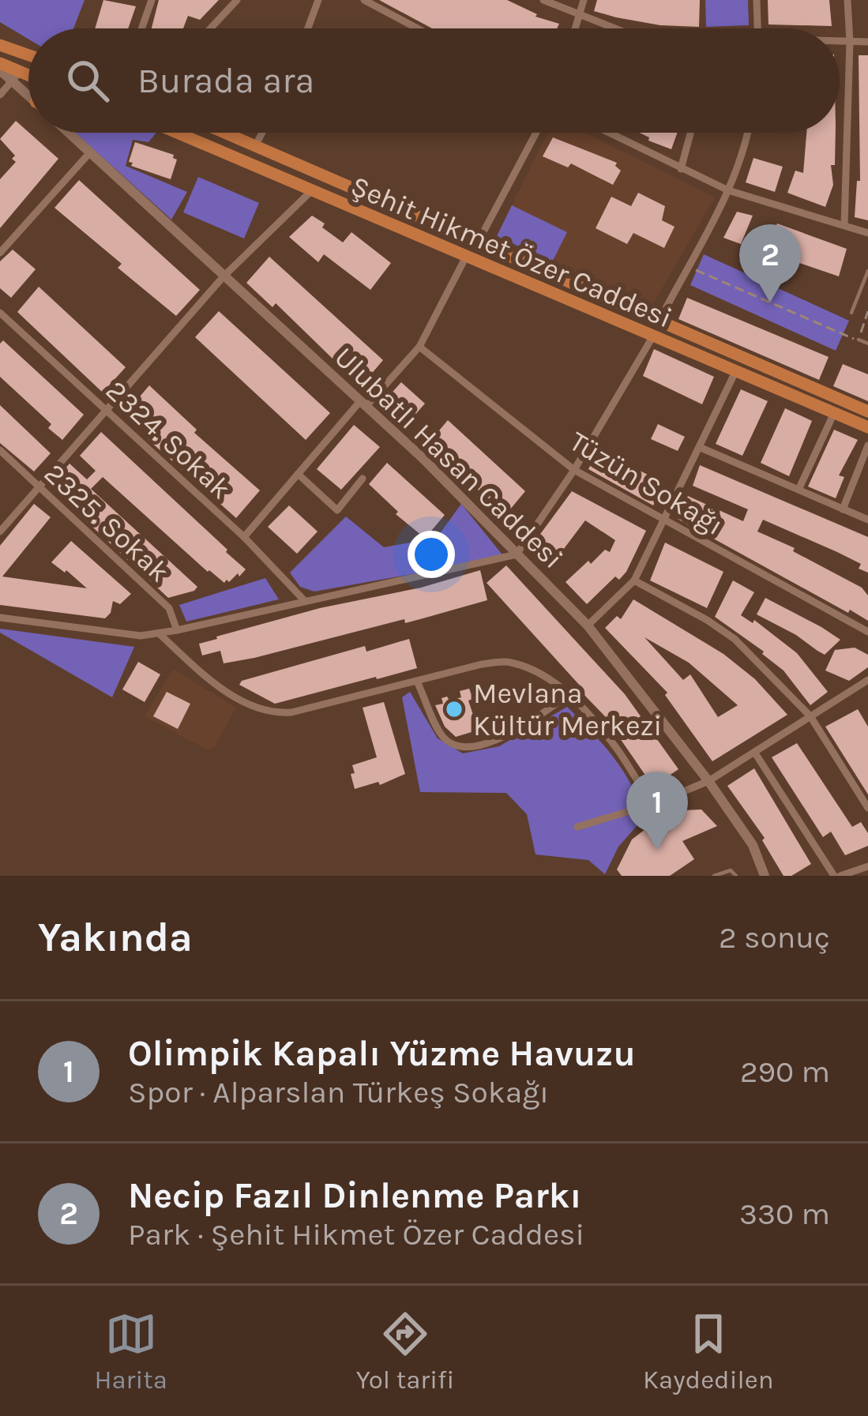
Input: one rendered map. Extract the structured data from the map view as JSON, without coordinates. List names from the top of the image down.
{
  "streets": {
    "main road": ["Şehit Hikmet Özer Caddesi"],
    "street": [
      "2324. Sokak",
      "Ulubatlı Hasan Caddesi",
      "Tüzün Sokağı",
      "2325. Sokak"
    ]
  },
  "places": ["Mevlana Kültür Merkezi"],
  "page": {
    "search": "Burada ara",
    "pins": ["2", "1"],
    "heading": ["Yakında", "2 sonuç"],
    "list": [
      {
        "mark": "1",
        "name": "Olimpik Kapalı Yüzme Havuzu",
        "note": "Spor · Alparslan Türkeş Sokağı",
        "value": "290 m"
      },
      {
        "mark": "2",
        "name": "Necip Fazıl Dinlenme Parkı",
        "note": "Park · Şehit Hikmet Özer Caddesi",
        "value": "330 m"
      }
    ],
    "nav": ["Harita", "Yol tarifi", "Kaydedilen"]
  }
}
